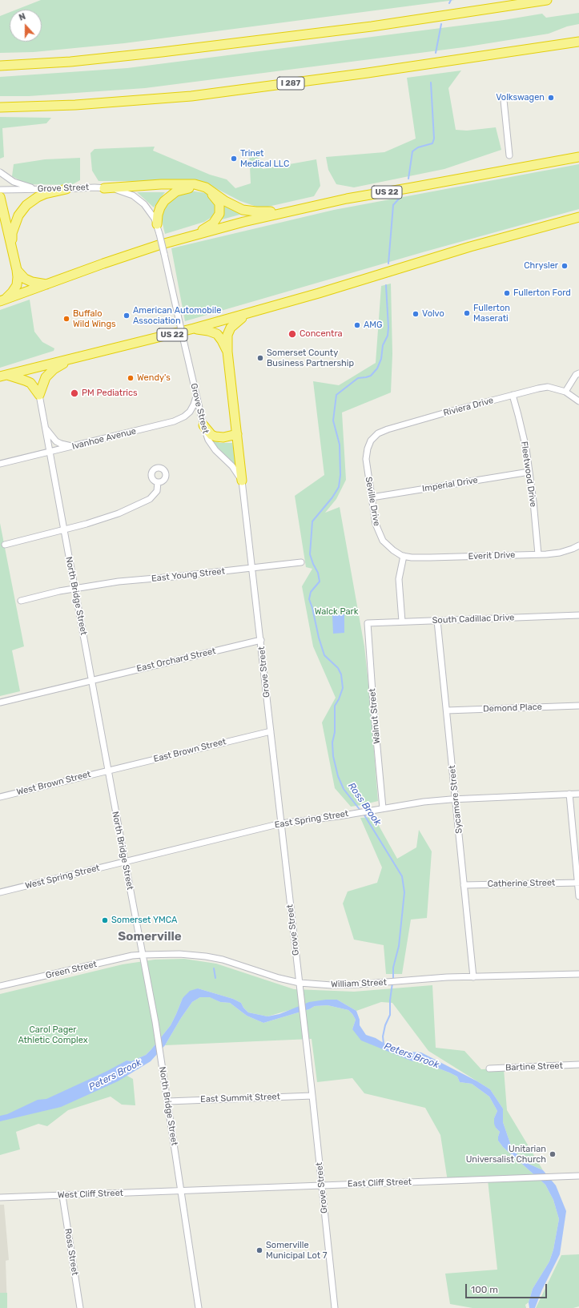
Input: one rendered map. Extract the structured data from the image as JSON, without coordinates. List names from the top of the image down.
{
  "streets": {
    "highway": ["I 287", "US 22"],
    "street": [
      "Grove Street",
      "Riviera Drive",
      "Ivanhoe Avenue",
      "Fleetwood Drive",
      "Imperial Drive",
      "Seville Drive",
      "Everit Drive",
      "East Young Street",
      "North Bridge Street",
      "South Cadillac Drive",
      "East Orchard Street",
      "Demond Place",
      "Walnut Street",
      "East Brown Street",
      "West Brown Street",
      "Sycamore Street",
      "East Spring Street",
      "West Spring Street",
      "Catherine Street",
      "Green Street",
      "William Street",
      "Bartine Street",
      "East Summit Street",
      "East Cliff Street",
      "West Cliff Street",
      "Ross Street"
    ]
  },
  "crossings": [
    ["Grove Street", "Ivanhoe Avenue"],
    ["Grove Street", "East Young Street"],
    ["Grove Street", "East Orchard Street"],
    ["Grove Street", "East Brown Street"],
    ["Grove Street", "East Spring Street"],
    ["Grove Street", "William Street"],
    ["Grove Street", "East Summit Street"],
    ["Grove Street", "East Cliff Street"],
    ["Riviera Drive", "Fleetwood Drive"],
    ["Riviera Drive", "Seville Drive"],
    ["Ivanhoe Avenue", "North Bridge Street"],
    ["Fleetwood Drive", "Imperial Drive"],
    ["Fleetwood Drive", "Everit Drive"],
    ["Imperial Drive", "Seville Drive"],
    ["Seville Drive", "Everit Drive"],
    ["East Young Street", "North Bridge Street"],
    ["North Bridge Street", "East Orchard Street"],
    ["North Bridge Street", "East Brown Street"],
    ["North Bridge Street", "West Brown Street"],
    ["North Bridge Street", "East Spring Street"],
    ["North Bridge Street", "West Spring Street"],
    ["North Bridge Street", "Green Street"],
    ["North Bridge Street", "William Street"],
    ["North Bridge Street", "East Summit Street"],
    ["North Bridge Street", "East Cliff Street"],
    ["North Bridge Street", "West Cliff Street"],
    ["South Cadillac Drive", "Walnut Street"],
    ["South Cadillac Drive", "Sycamore Street"],
    ["Demond Place", "Sycamore Street"],
    ["Walnut Street", "East Spring Street"],
    ["East Brown Street", "West Brown Street"],
    ["Sycamore Street", "East Spring Street"],
    ["Sycamore Street", "Catherine Street"],
    ["Sycamore Street", "William Street"],
    ["East Spring Street", "West Spring Street"],
    ["Green Street", "William Street"],
    ["East Cliff Street", "West Cliff Street"],
    ["West Cliff Street", "Ross Street"]
  ],
  "districts": ["Somerville"],
  "water": ["Ross Brook", "Peters Brook"],
  "parks": ["Walck Park", "Carol Pager Athletic Complex"],
  "places": [
    "Volkswagen",
    "Trinet Medical LLC",
    "Chrysler",
    "Fullerton Ford",
    "Fullerton Maserati",
    "Volvo",
    "American Automobile Association",
    "Buffalo Wild Wings",
    "AMG",
    "Concentra",
    "Somerset County Business Partnership",
    "Wendy's",
    "PM Pediatrics",
    "Somerset YMCA",
    "Unitarian Universalist Church",
    "Somerville Municipal Lot 7"
  ],
  "scale_bar": "100 m",
  "north": "top"
}
